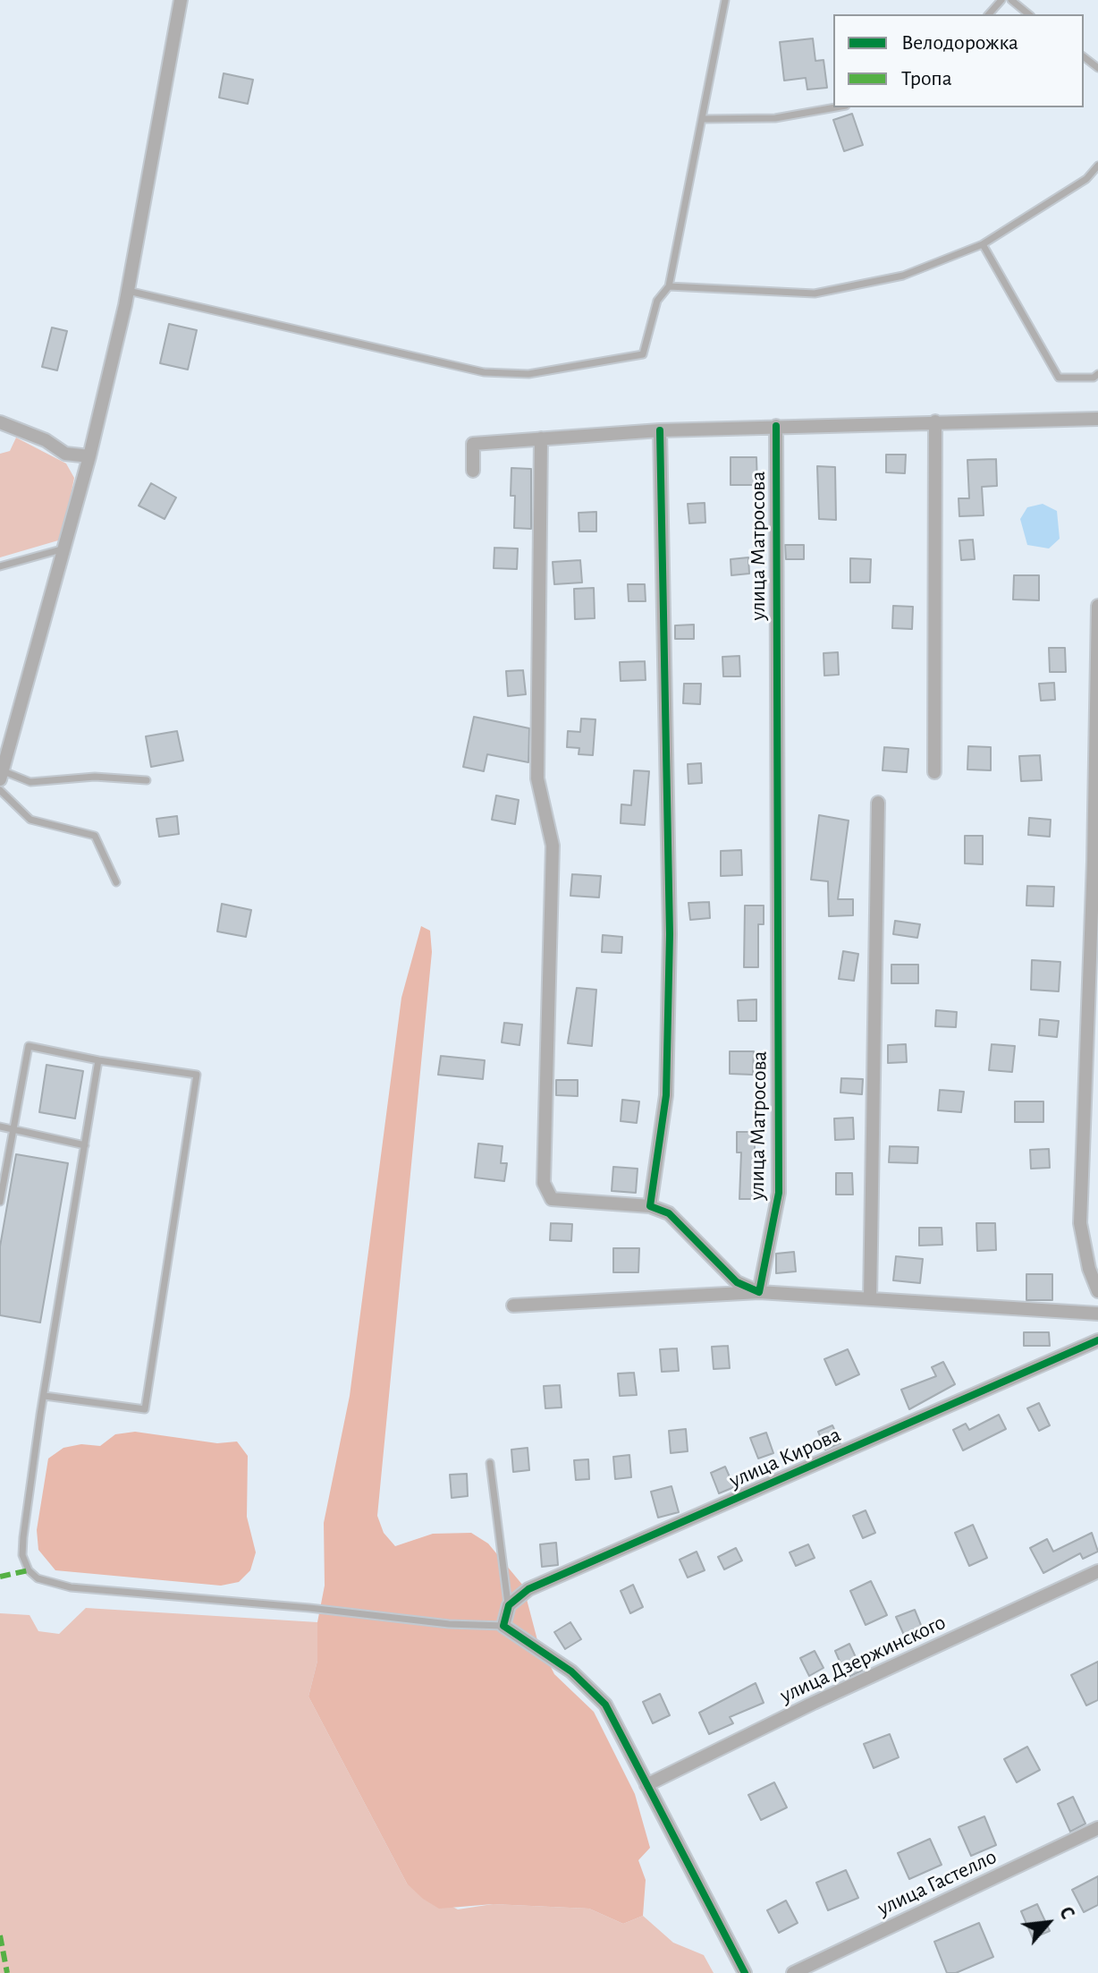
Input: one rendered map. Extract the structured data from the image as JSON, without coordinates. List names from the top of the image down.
{
  "streets": {
    "street": [
      "улица Матросова",
      "улица Кирова",
      "улица Дзержинского",
      "улица Гастелло"
    ]
  },
  "legend": ["Велодорожка", "Тропа"],
  "north": "top right"
}
